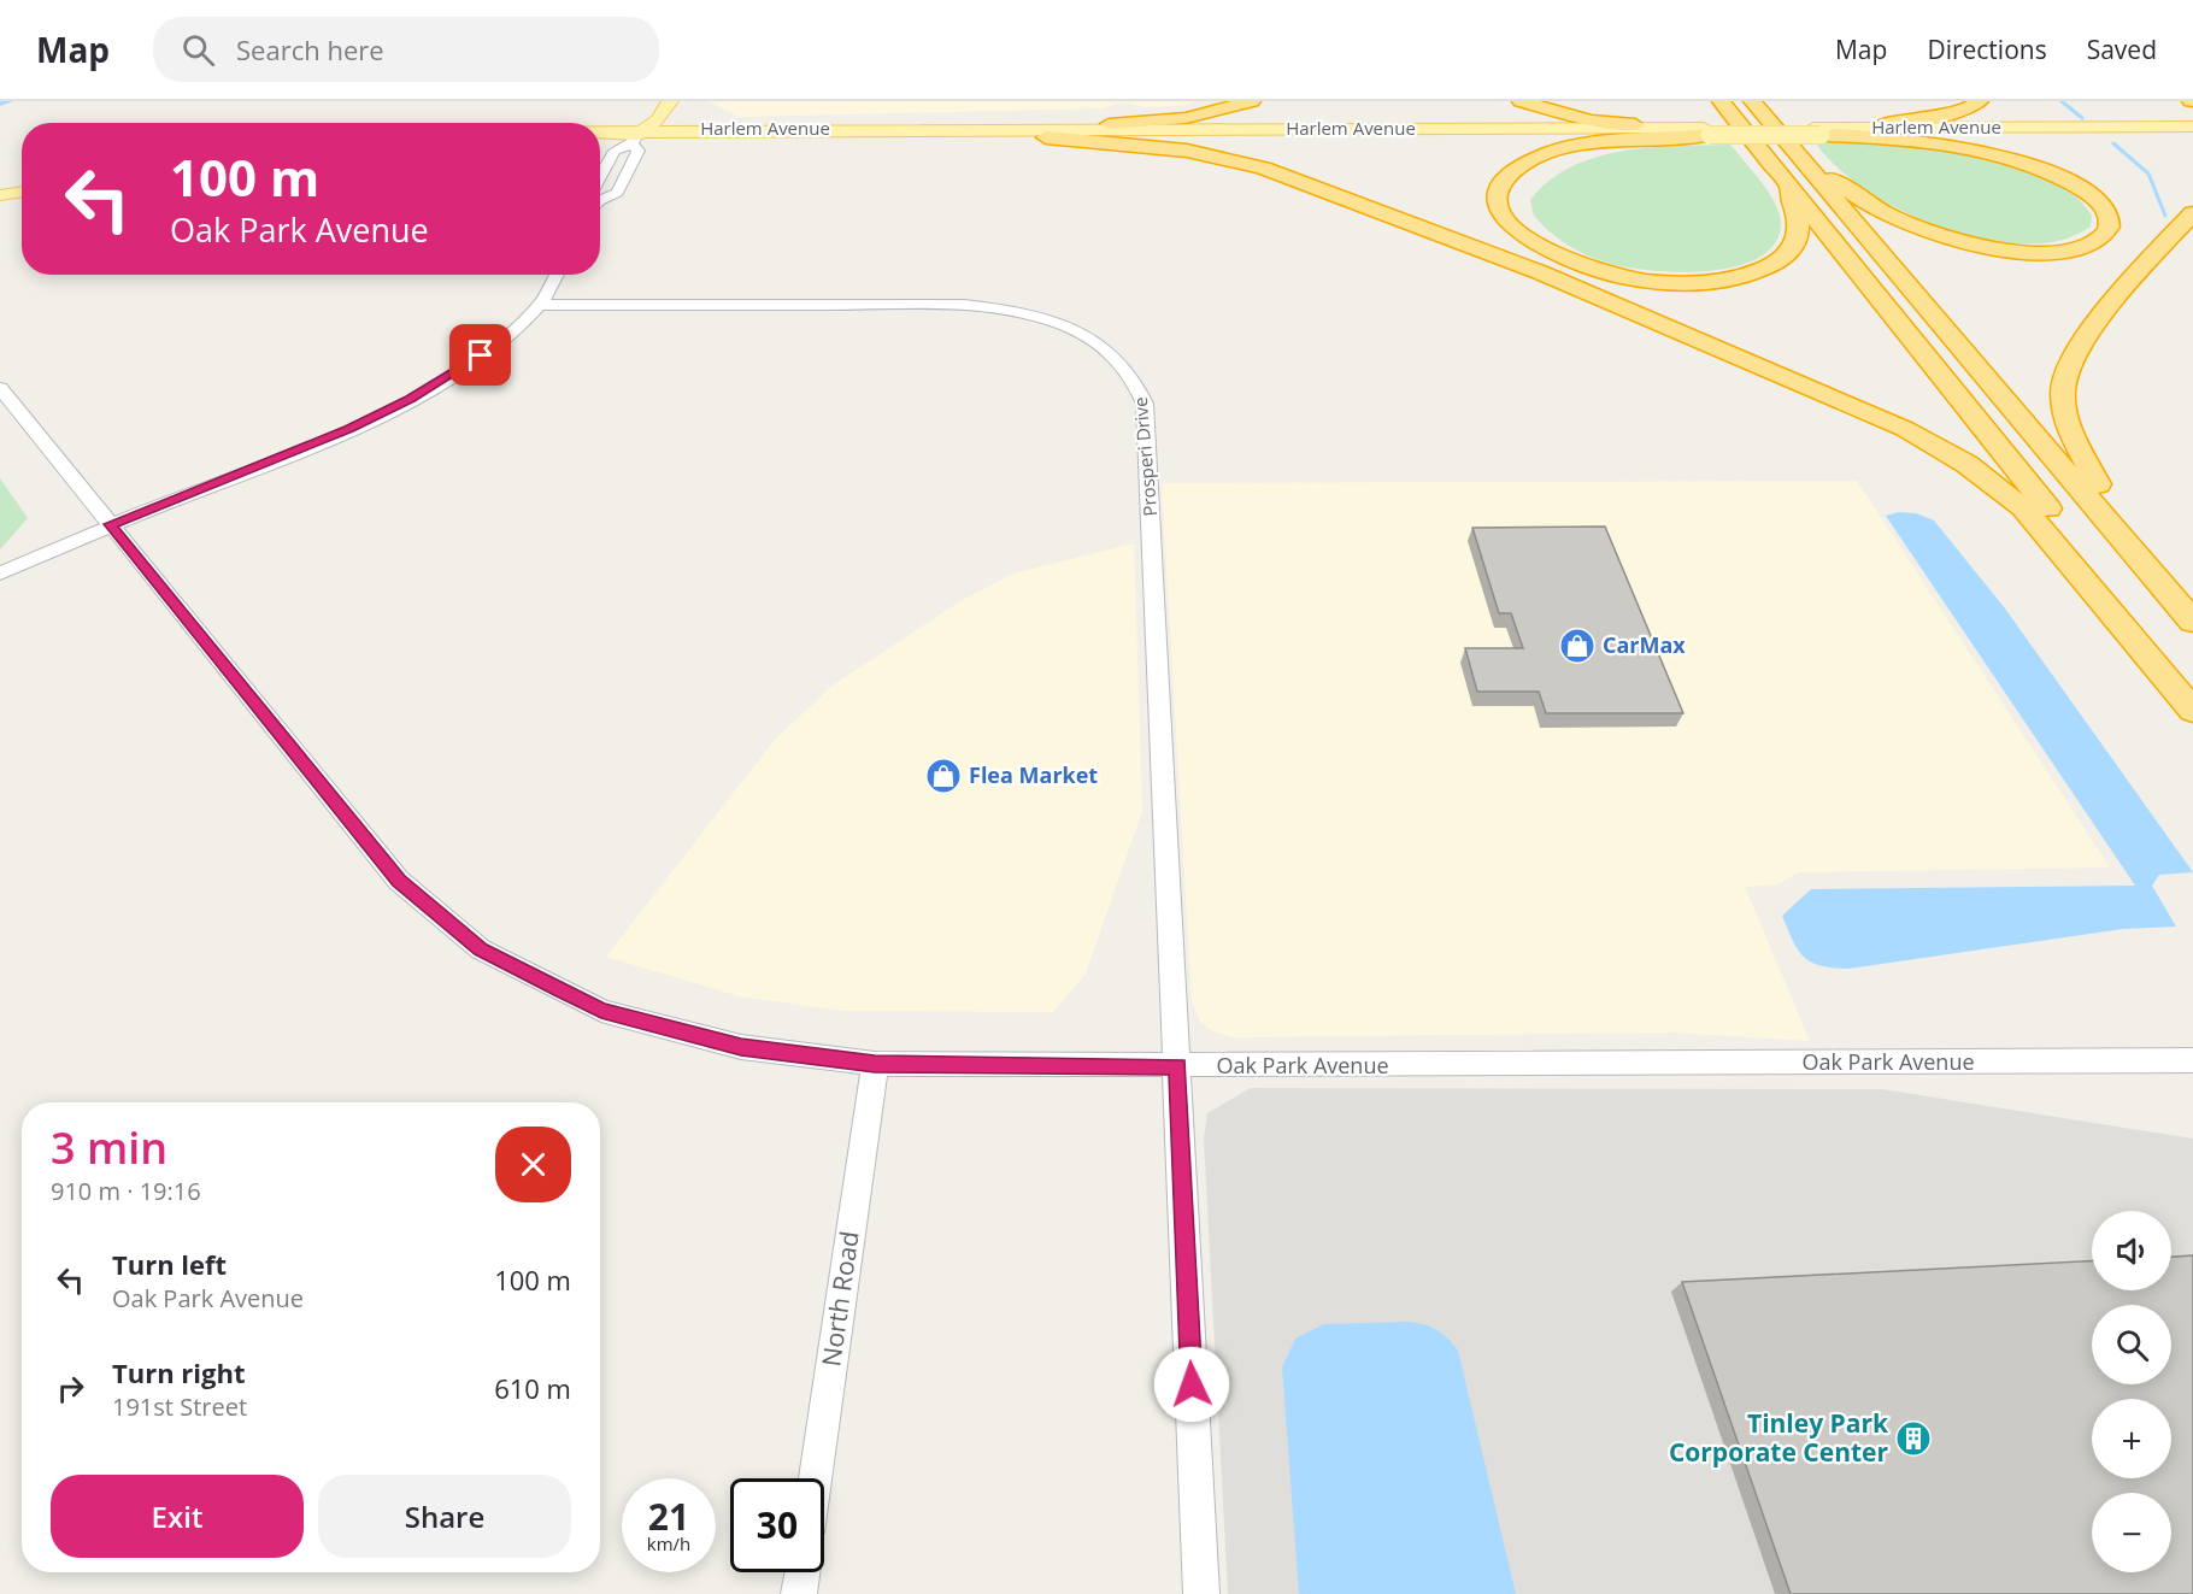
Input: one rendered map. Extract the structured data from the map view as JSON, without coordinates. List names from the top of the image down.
{
  "streets": {
    "main road": ["Harlem Avenue"],
    "street": ["Prosperi Drive", "Oak Park Avenue", "North Road"]
  },
  "crossings": [
    ["Prosperi Drive", "Oak Park Avenue"],
    ["Oak Park Avenue", "North Road"]
  ],
  "places": {
    "shop": ["CarMax", "Flea Market"],
    "building": ["Tinley Park Corporate Center"]
  },
  "page": {
    "header": "Map",
    "search": "Search here",
    "nav": ["Map", "Directions", "Saved"],
    "turn": ["100 m", "Oak Park Avenue"],
    "heading": ["3 min", "910 m · 19:16"],
    "map_buttons": ["+", "−"],
    "list": [
      {
        "name": "Turn left",
        "note": "Oak Park Avenue",
        "value": "100 m"
      },
      {
        "name": "Turn right",
        "note": "191st Street",
        "value": "610 m"
      }
    ],
    "buttons": ["Exit", "Share"],
    "speed": "21 km/h",
    "limit": "30"
  }
}
